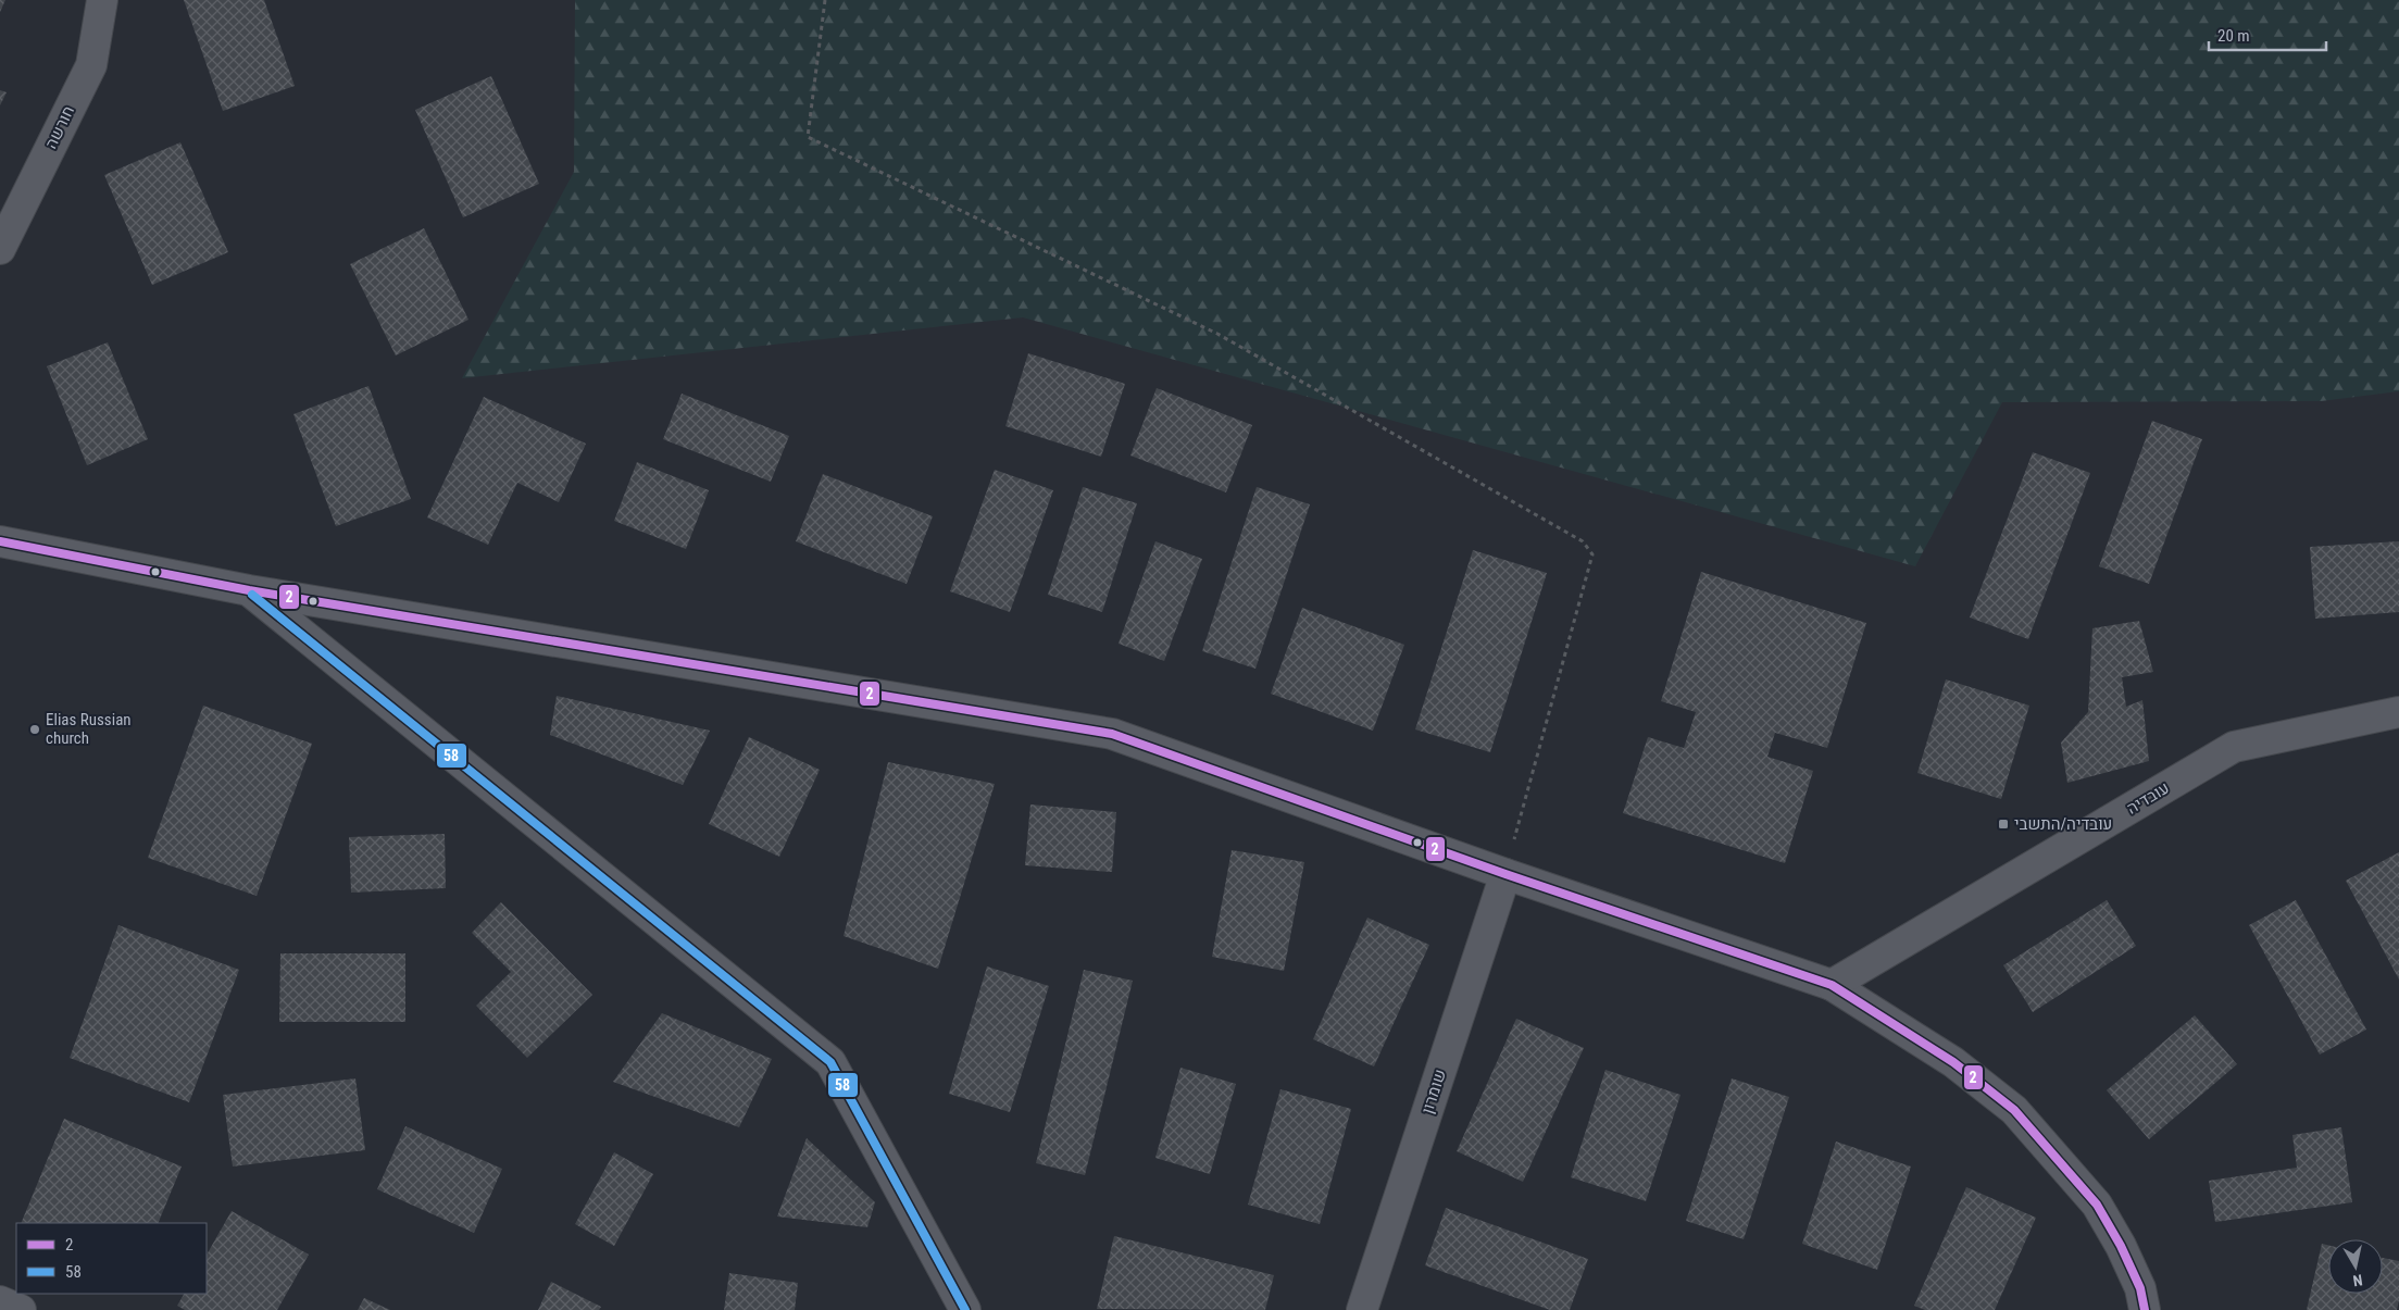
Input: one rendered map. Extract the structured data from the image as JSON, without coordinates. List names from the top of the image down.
{
  "streets": {
    "street": ["חורשה", "עובדיה", "שומרון"]
  },
  "places": {
    "other": ["Elias Russian church"],
    "transit": ["עובדיה/התשבי"]
  },
  "lines": ["transit line 2", "transit line 58"],
  "legend": ["2", "58"],
  "scale_bar": "20 m",
  "north": "bottom"
}
